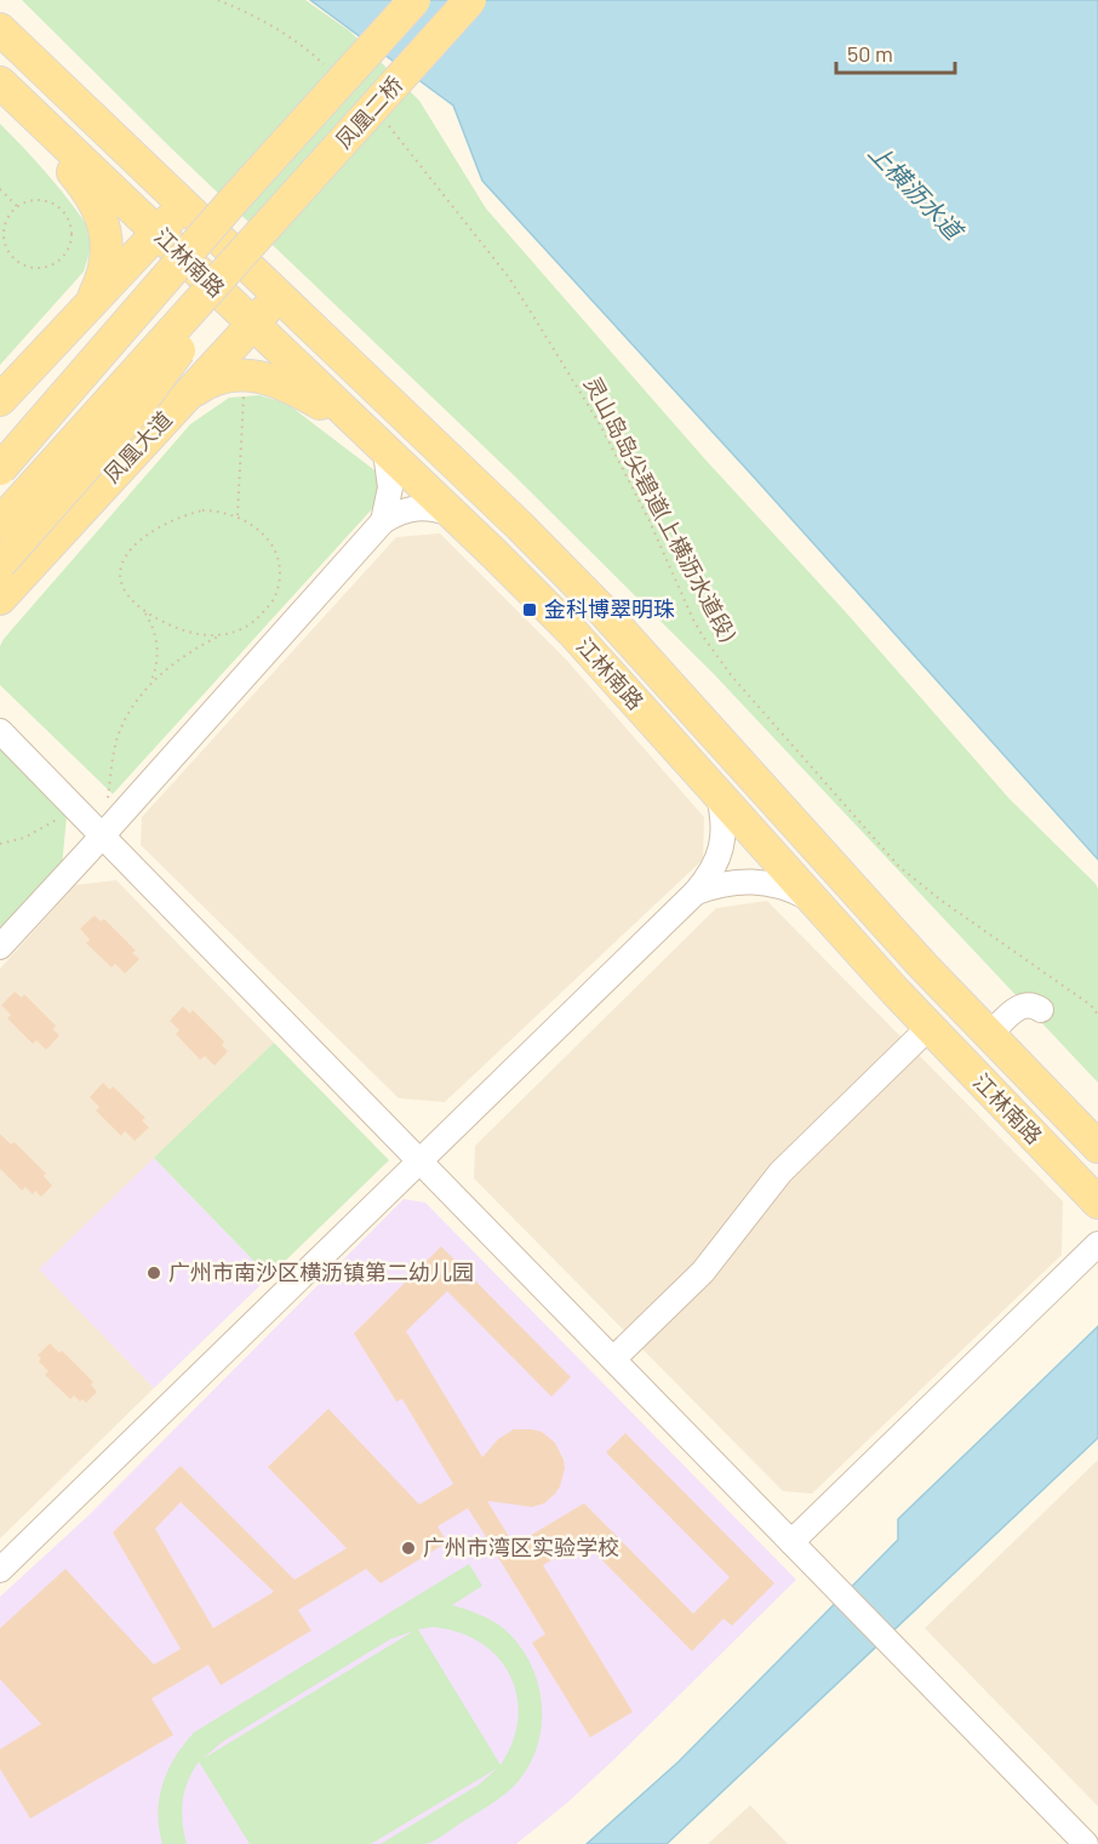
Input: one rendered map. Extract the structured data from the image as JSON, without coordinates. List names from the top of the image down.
{
  "streets": {
    "main road": ["凤凰二桥", "江林南路", "凤凰大道"],
    "path": ["灵山岛岛尖碧道(上横沥水道段)"]
  },
  "crossings": [
    ["江林南路", "凤凰大道"]
  ],
  "water": ["上横沥水道"],
  "places": {
    "transit": ["金科博翠明珠"],
    "other": ["广州市南沙区横沥镇第二幼儿园", "广州市湾区实验学校"]
  },
  "scale_bar": "50 m"
}
